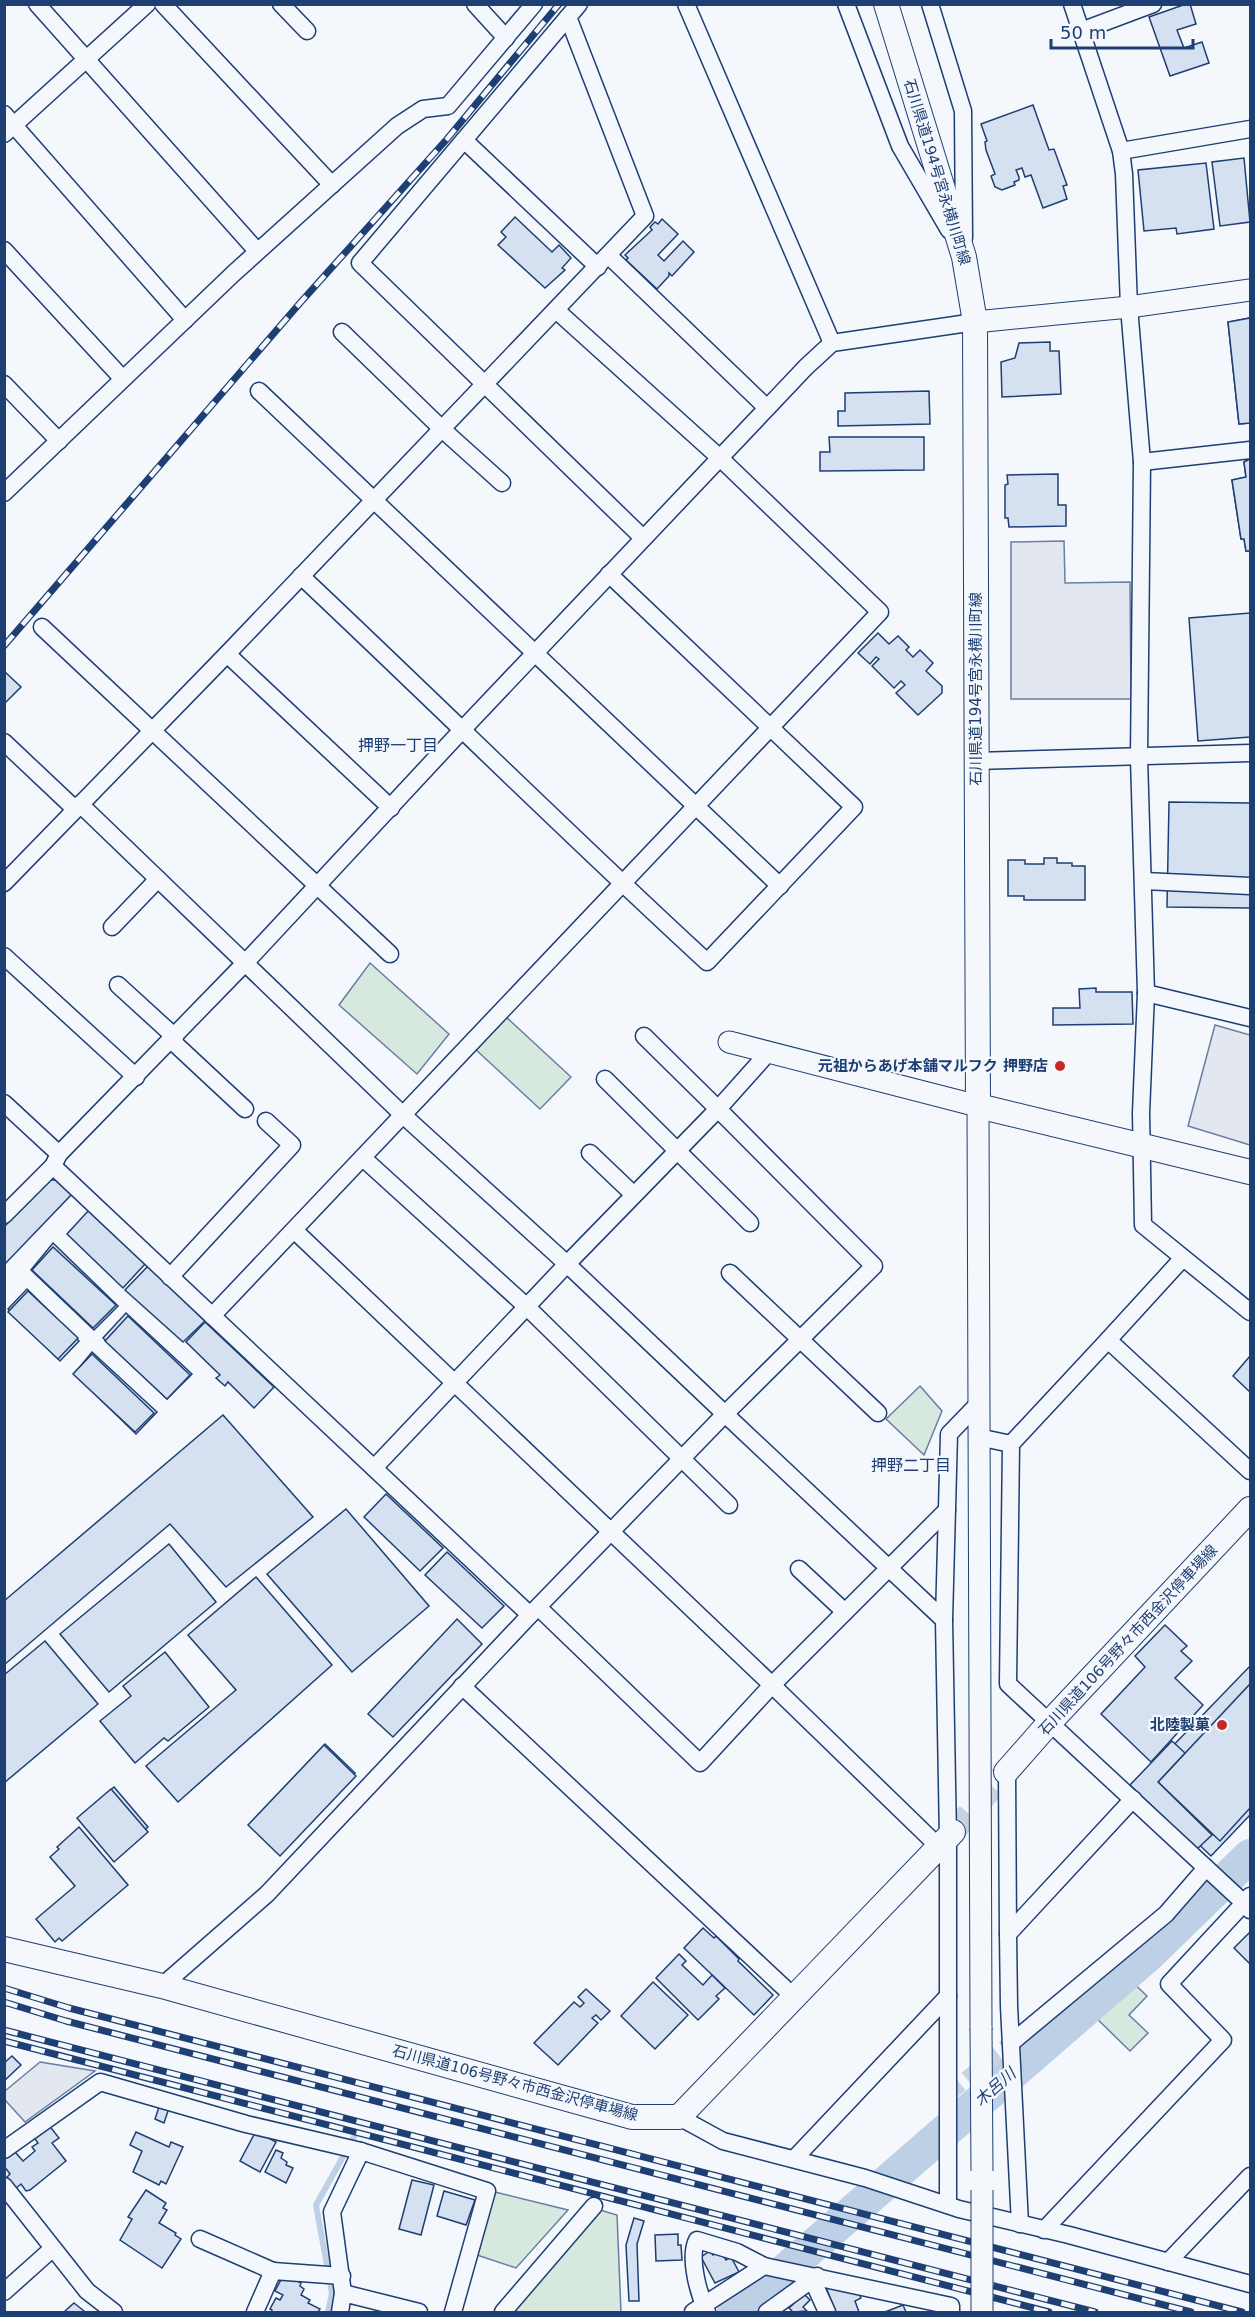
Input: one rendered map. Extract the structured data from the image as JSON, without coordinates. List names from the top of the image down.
{
  "streets": {
    "main road": ["石川県道194号宮永横川町線", "石川県道106号野々市西金沢停車場線"]
  },
  "districts": ["押野一丁目", "押野二丁目"],
  "water": ["木呂川"],
  "places": ["元祖からあげ本舗マルフク 押野店", "北陸製菓"],
  "scale_bar": "50 m"
}
